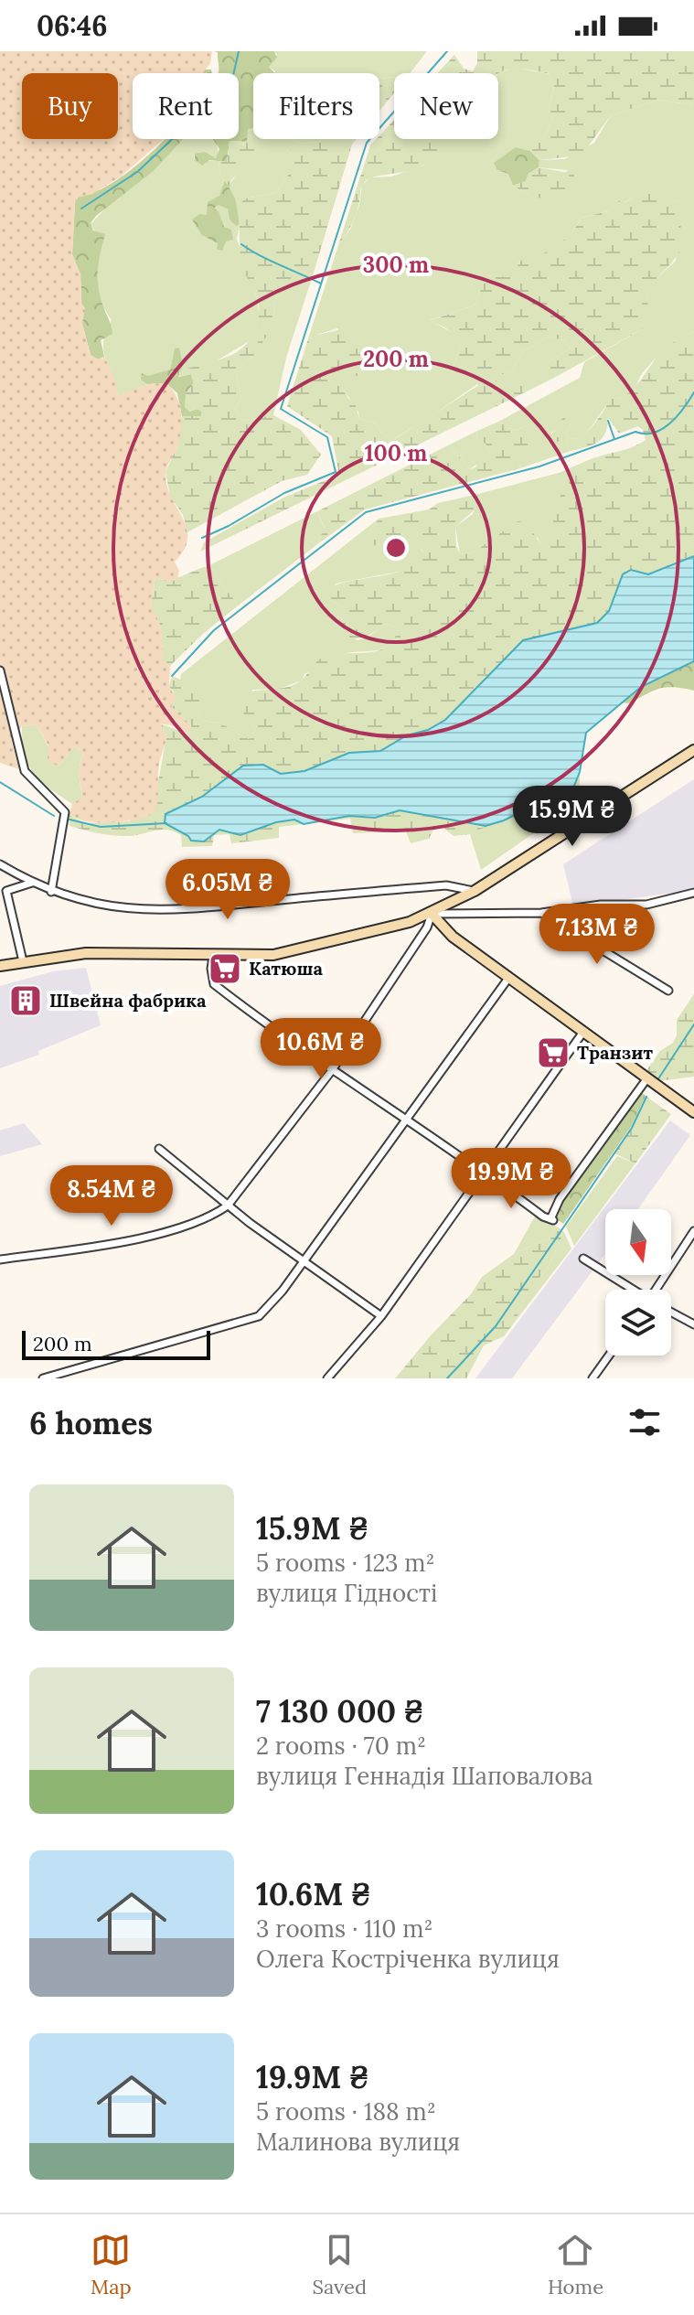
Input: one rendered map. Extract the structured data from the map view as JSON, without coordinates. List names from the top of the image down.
{
  "places": {
    "supermarket": ["Катюша", "Транзит"],
    "building": ["Швейна фабрика"]
  },
  "scale_bar": "200 m",
  "north": "bottom",
  "page": {
    "status": "06:46",
    "chip": [
      "Buy",
      "Rent",
      "Filters",
      "New"
    ],
    "price": [
      "15.9M ₴",
      "6.05M ₴",
      "7.13M ₴",
      "10.6M ₴",
      "19.9M ₴",
      "8.54M ₴"
    ],
    "scale": "200 m",
    "heading": "6 homes",
    "list": [
      {
        "name": "15.9M ₴",
        "note": "5 rooms · 123 m² · вулиця Гідності"
      },
      {
        "name": "7 130 000 ₴",
        "note": "2 rooms · 70 m² · вулиця Геннадія Шаповалова"
      },
      {
        "name": "10.6M ₴",
        "note": "3 rooms · 110 m² · Олега Костріченка вулиця"
      },
      {
        "name": "19.9M ₴",
        "note": "5 rooms · 188 m² · Малинова вулиця"
      }
    ],
    "tabs": ["Map", "Saved", "Home"]
  },
  "rings": ["300 m", "200 m", "100 m"]
}
